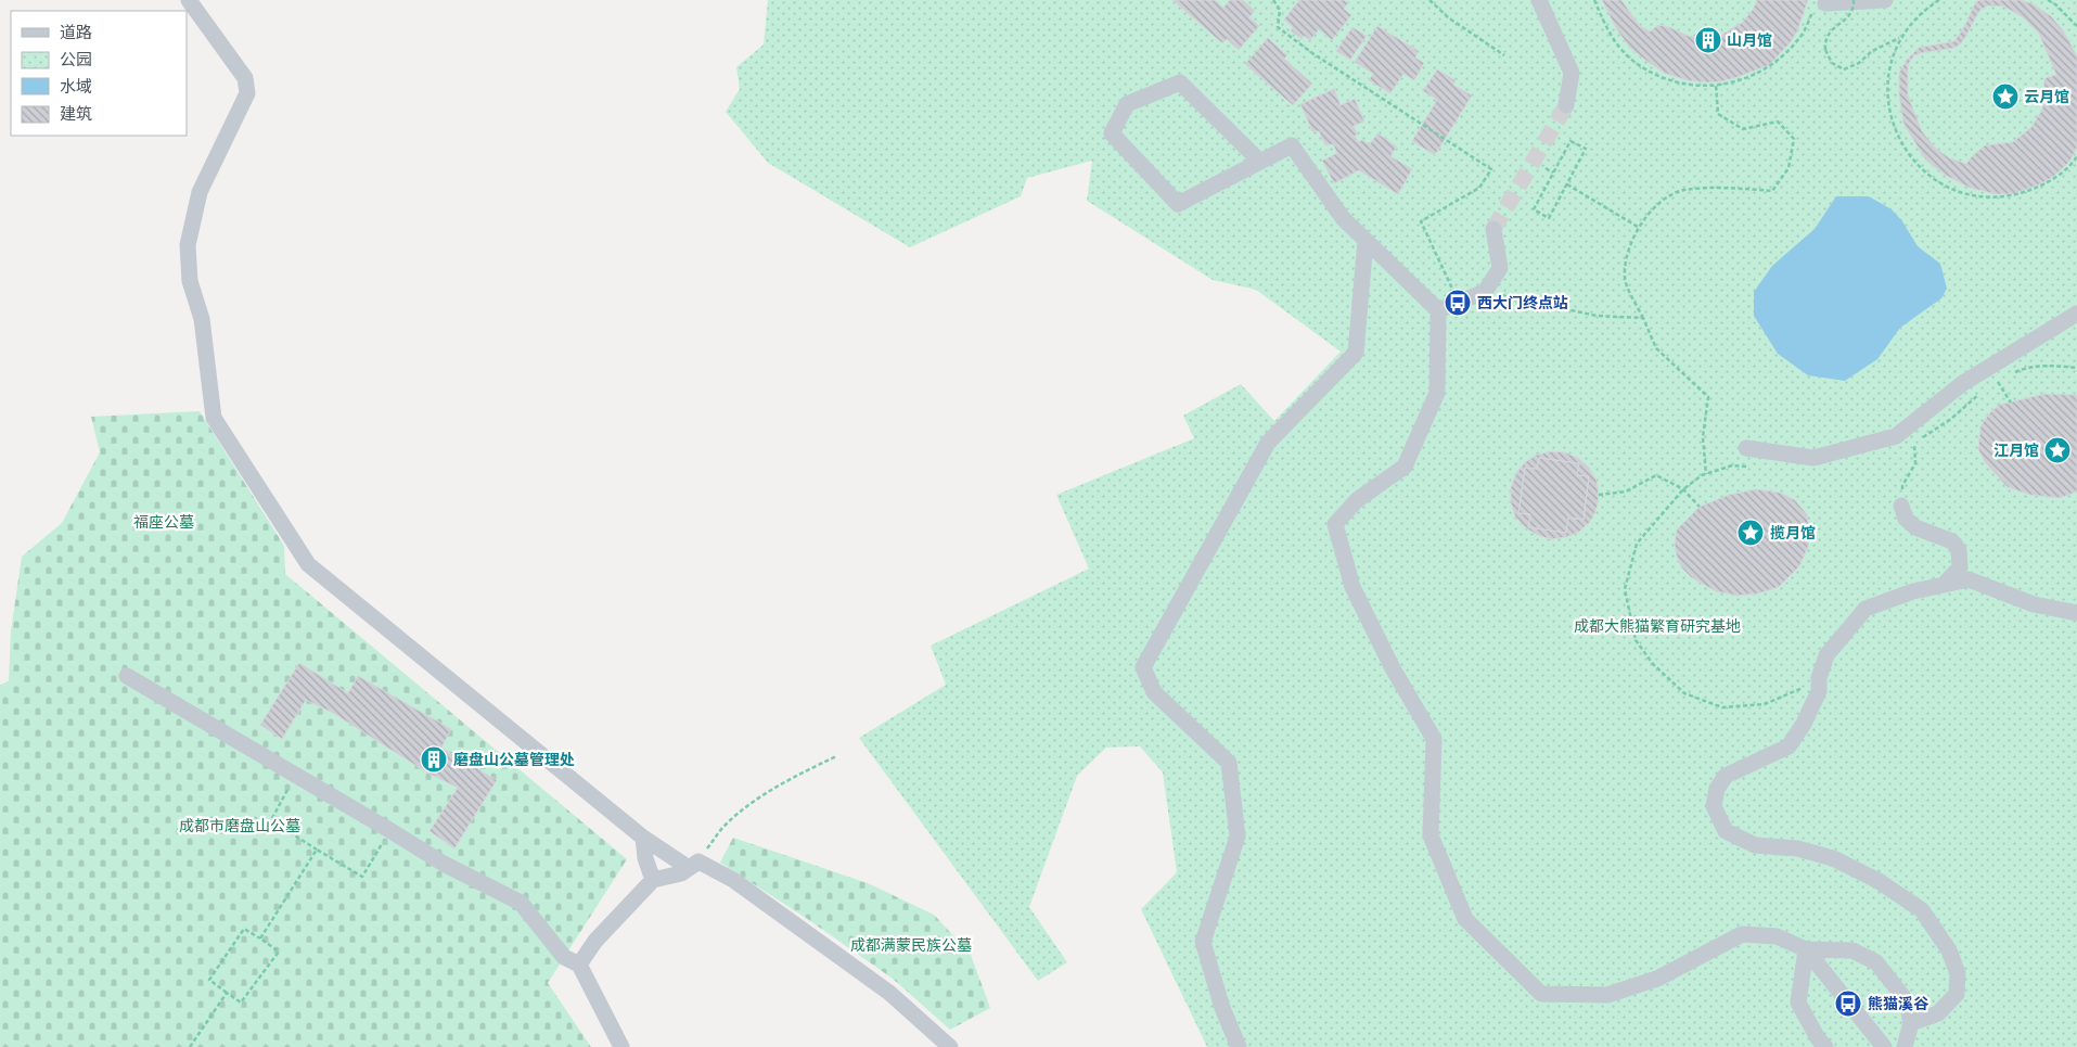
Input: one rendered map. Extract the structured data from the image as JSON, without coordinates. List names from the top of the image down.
{
  "parks": [
    "福座公墓",
    "成都大熊猫繁育研究基地",
    "成都市磨盘山公墓",
    "成都满蒙民族公墓"
  ],
  "places": {
    "building": ["山月馆", "磨盘山公墓管理处"],
    "place": ["云月馆", "江月馆", "揽月馆"],
    "bus stop": ["西大门终点站", "熊猫溪谷"]
  },
  "legend": [
    "道路",
    "公园",
    "水域",
    "建筑"
  ]
}
